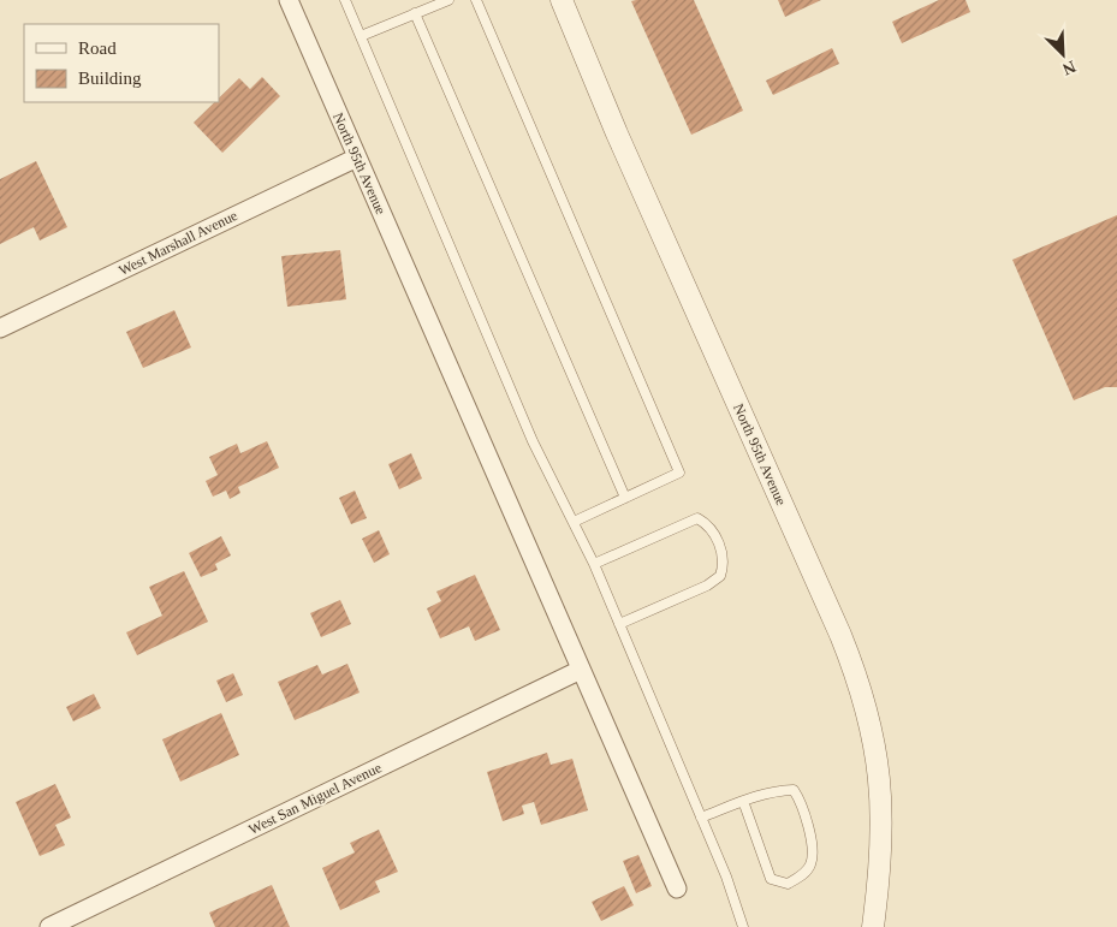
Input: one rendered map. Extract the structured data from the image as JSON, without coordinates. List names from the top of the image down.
{
  "streets": {
    "street": ["North 95th Avenue", "West Marshall Avenue", "West San Miguel Avenue"]
  },
  "crossings": [
    ["North 95th Avenue", "West Marshall Avenue"],
    ["North 95th Avenue", "West San Miguel Avenue"]
  ],
  "legend": ["Road", "Building"],
  "north": "bottom right"
}
